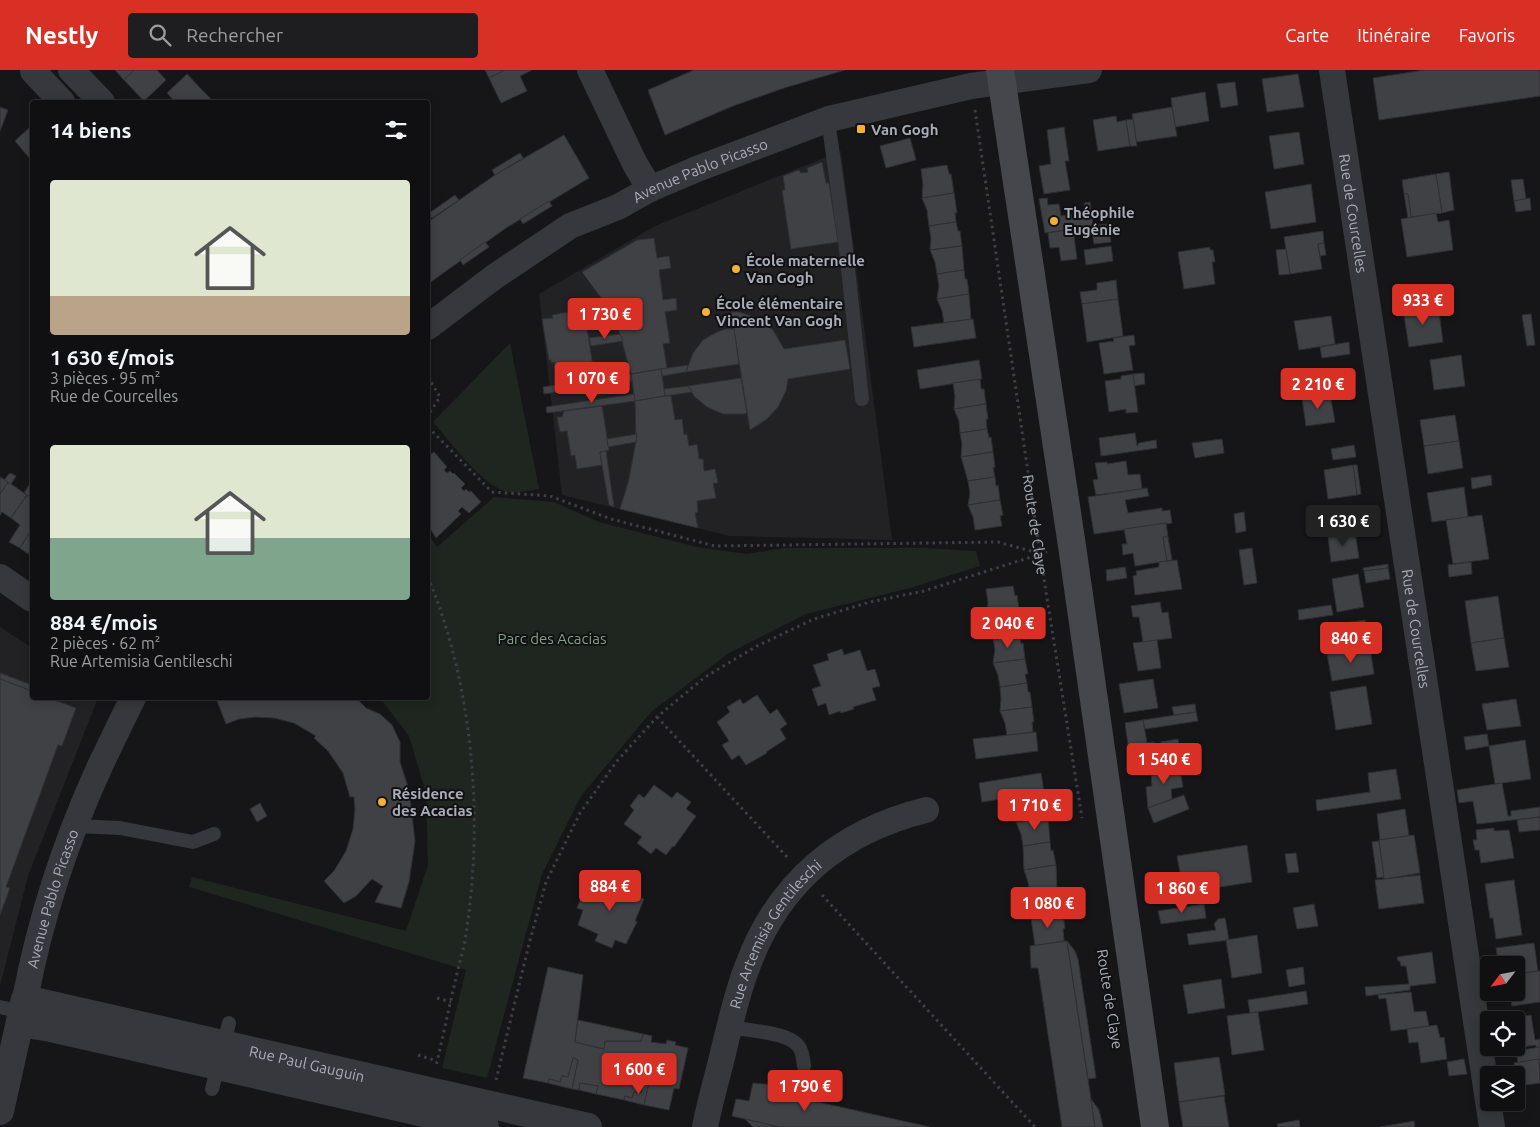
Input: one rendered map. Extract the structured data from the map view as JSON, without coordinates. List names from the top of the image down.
{
  "streets": {
    "main road": ["Route de Claye"],
    "street": [
      "Avenue Pablo Picasso",
      "Rue de Courcelles",
      "Rue Artemisia Gentileschi",
      "Rue Paul Gauguin"
    ]
  },
  "crossings": [
    ["Avenue Pablo Picasso", "Route de Claye"],
    ["Avenue Pablo Picasso", "Rue Paul Gauguin"]
  ],
  "parks": ["Parc des Acacias"],
  "places": {
    "transit": ["Van Gogh"],
    "other": [
      "Théophile Eugénie",
      "École maternelle Van Gogh",
      "École élémentaire Vincent Van Gogh",
      "Résidence des Acacias"
    ]
  },
  "north": "bottom left",
  "page": {
    "header": "Nestly",
    "search": "Rechercher",
    "nav": ["Carte", "Itinéraire", "Favoris"],
    "heading": "14 biens",
    "list": [
      {
        "name": "1 630 €/mois",
        "note": "3 pièces · 95 m² · Rue de Courcelles"
      },
      {
        "name": "884 €/mois",
        "note": "2 pièces · 62 m² · Rue Artemisia Gentileschi"
      }
    ],
    "price": [
      "933 €",
      "1 730 €",
      "1 070 €",
      "2 210 €",
      "1 630 €",
      "2 040 €",
      "840 €",
      "1 540 €",
      "1 710 €",
      "884 €",
      "1 860 €",
      "1 080 €",
      "1 600 €",
      "1 790 €"
    ]
  }
}
